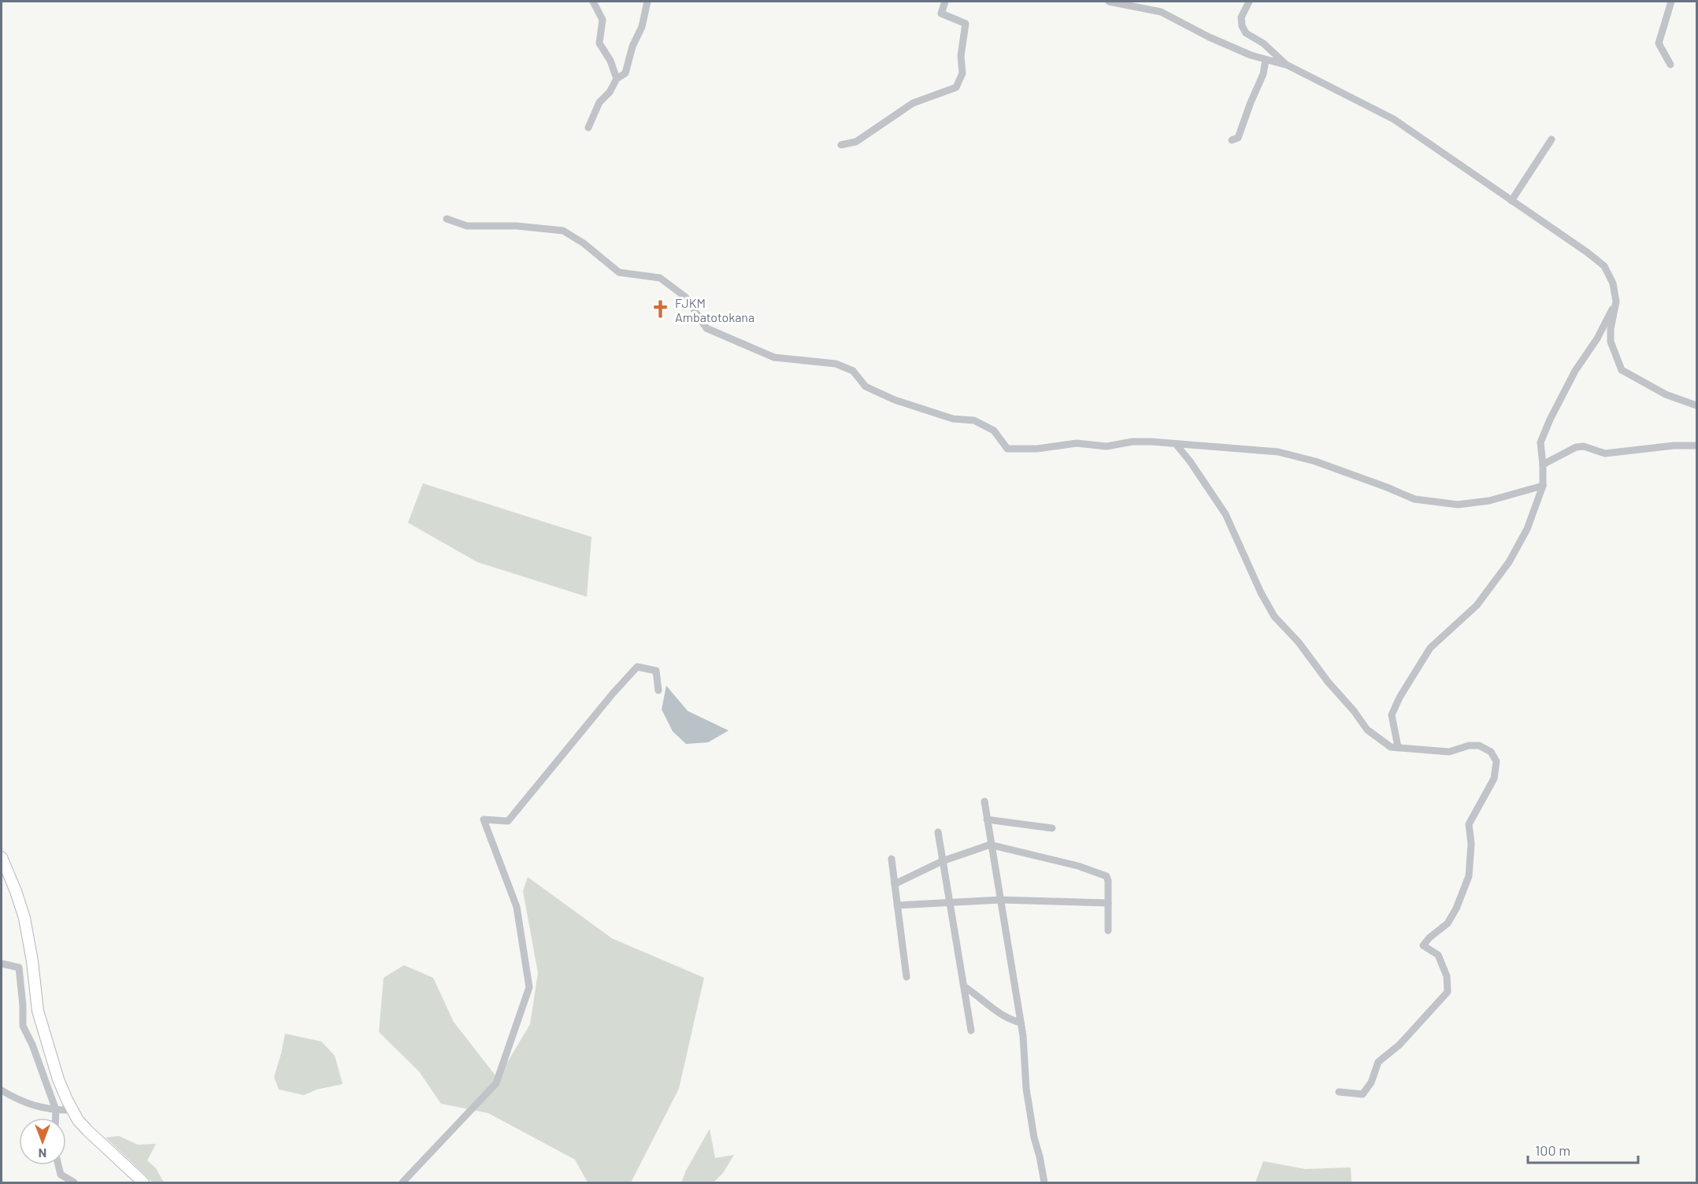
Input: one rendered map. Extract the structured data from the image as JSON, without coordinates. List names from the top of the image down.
{
  "places": {
    "church": ["FJKM Ambatotokana"]
  },
  "scale_bar": "100 m",
  "north": "bottom"
}
